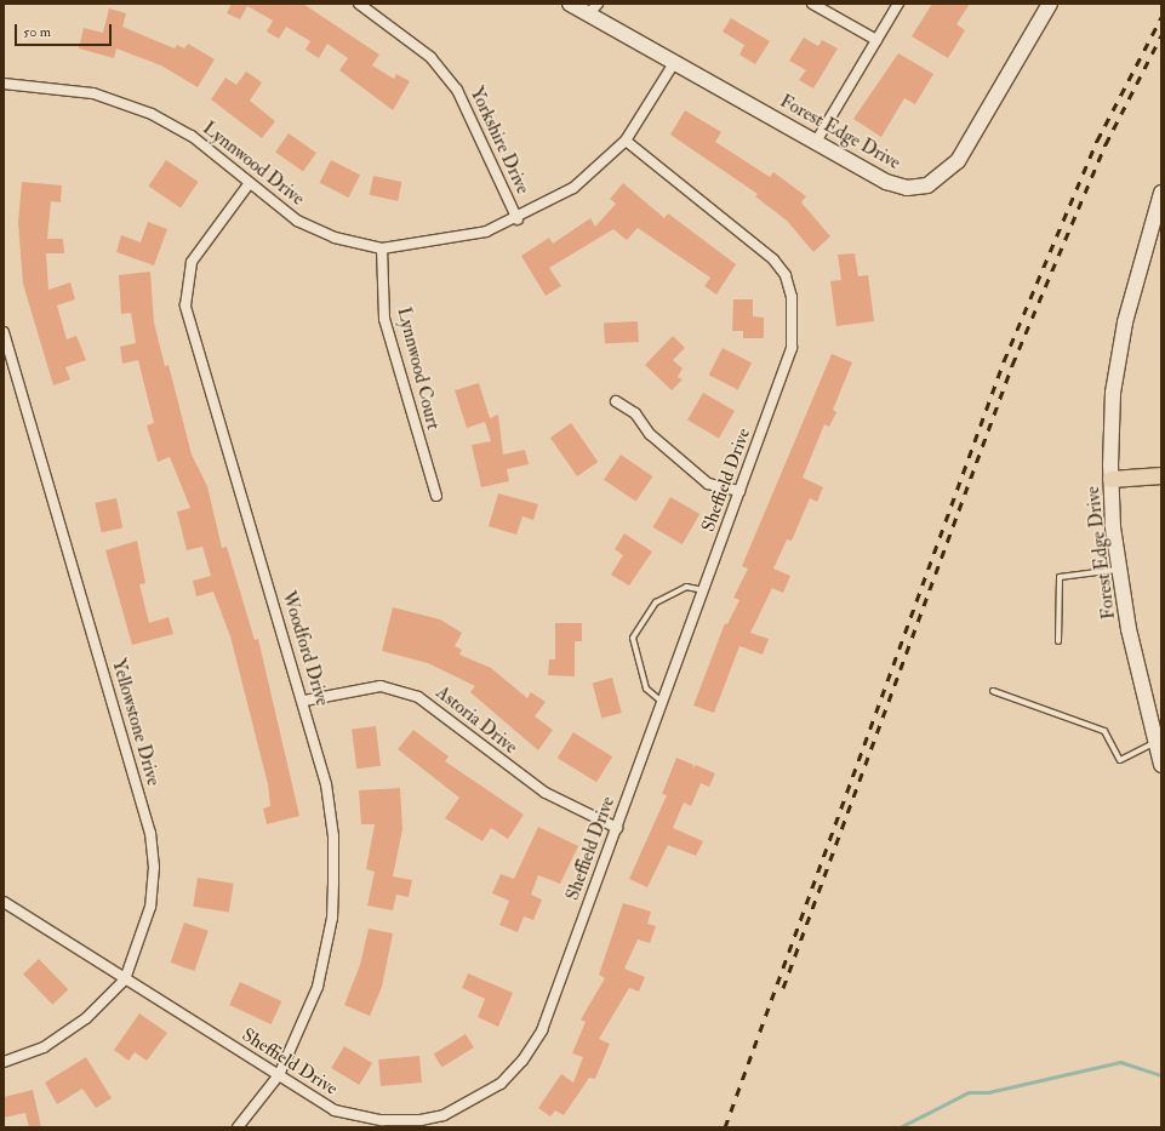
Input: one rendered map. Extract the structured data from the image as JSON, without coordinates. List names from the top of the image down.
{
  "streets": {
    "street": [
      "Forest Edge Drive",
      "Yorkshire Drive",
      "Lynnwood Drive",
      "Lynnwood Court",
      "Sheffield Drive",
      "Woodford Drive",
      "Astoria Drive",
      "Yellowstone Drive"
    ]
  },
  "crossings": [
    ["Forest Edge Drive", "Lynnwood Drive"],
    ["Yorkshire Drive", "Lynnwood Drive"],
    ["Lynnwood Drive", "Lynnwood Court"],
    ["Lynnwood Drive", "Sheffield Drive"],
    ["Lynnwood Drive", "Woodford Drive"],
    ["Sheffield Drive", "Woodford Drive"],
    ["Sheffield Drive", "Astoria Drive"],
    ["Sheffield Drive", "Yellowstone Drive"],
    ["Woodford Drive", "Astoria Drive"]
  ],
  "scale_bar": "50 m"
}
